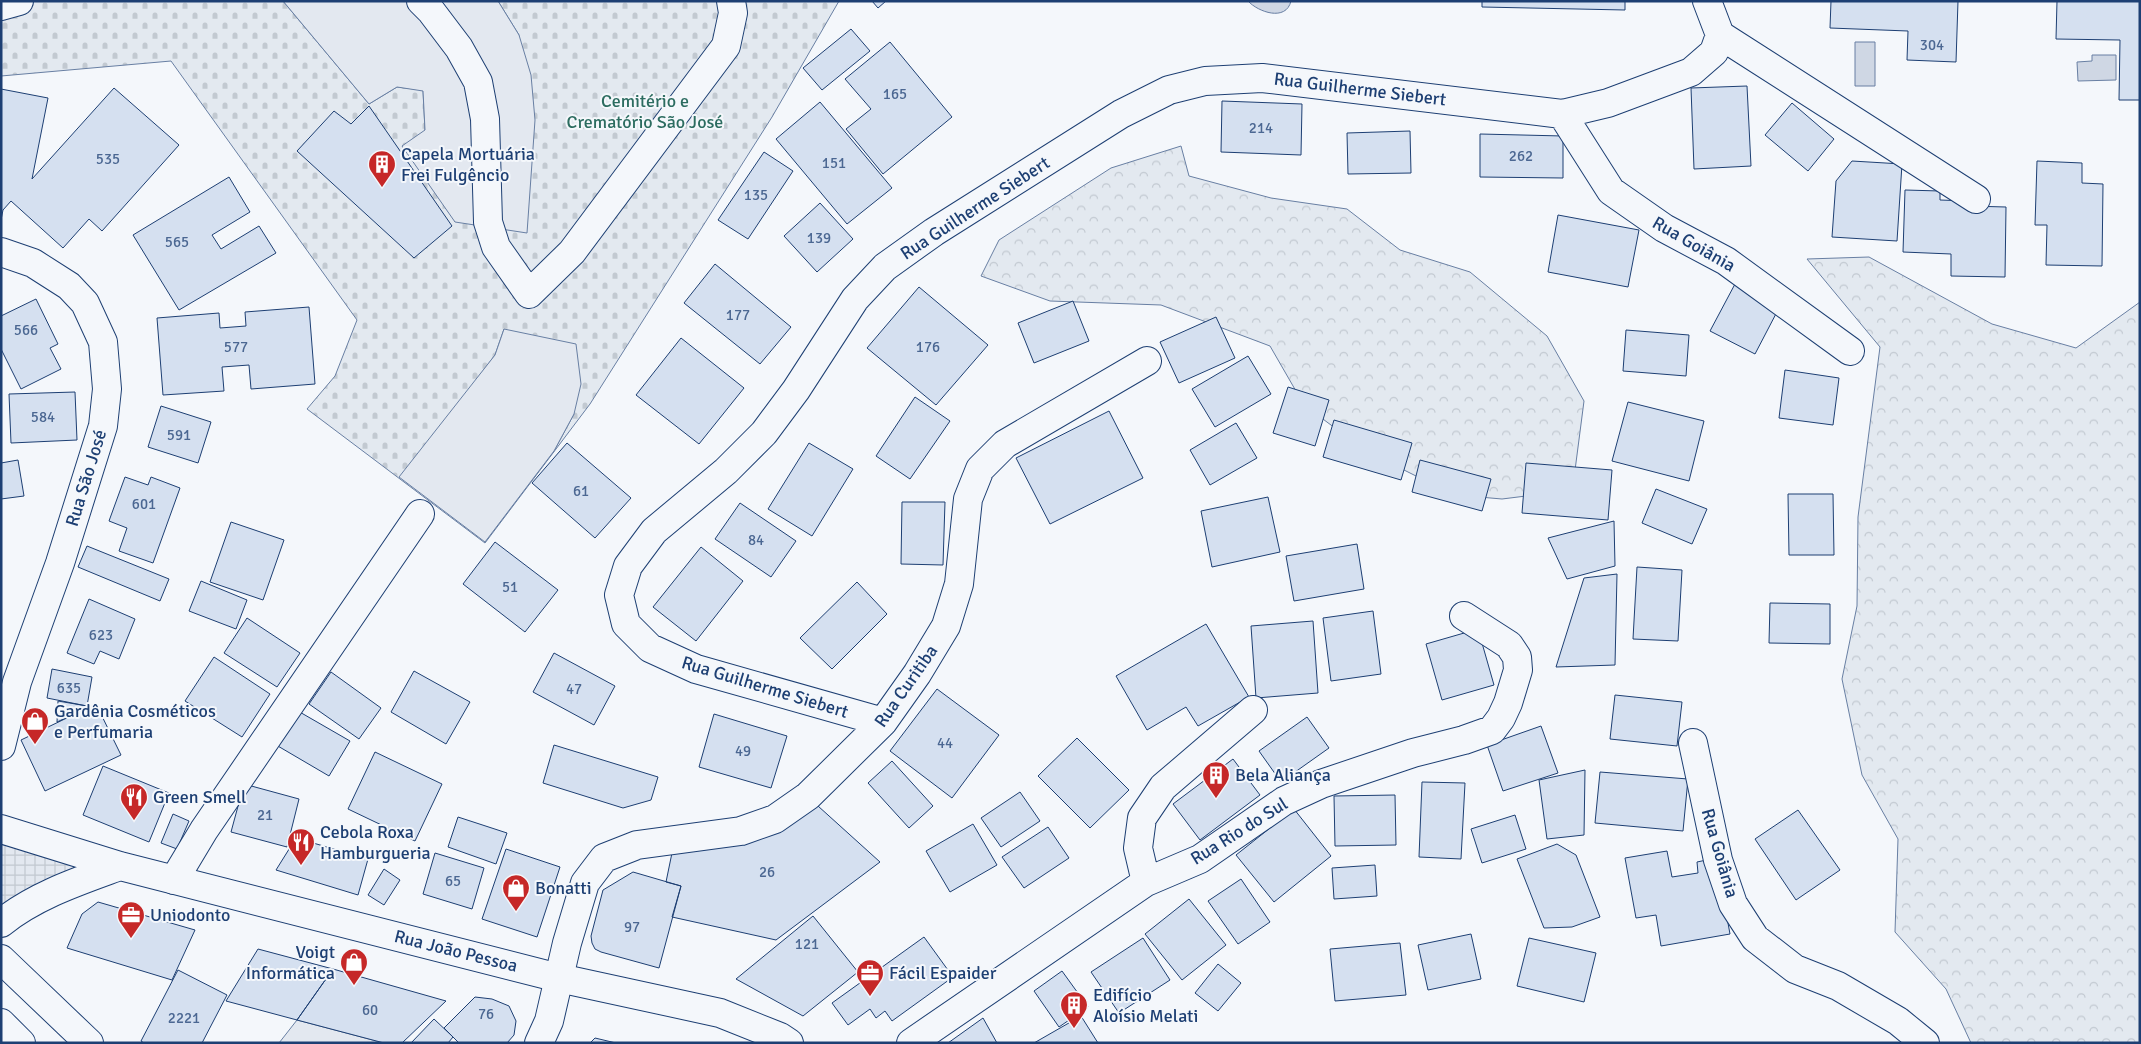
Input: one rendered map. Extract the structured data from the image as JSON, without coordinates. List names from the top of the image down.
{
  "streets": {
    "street": [
      "Rua Guilherme Siebert",
      "Rua Goiânia",
      "Rua São José",
      "Rua Curitiba",
      "Rua Rio do Sul",
      "Rua João Pessoa"
    ]
  },
  "crossings": [
    ["Rua Guilherme Siebert", "Rua Goiânia"],
    ["Rua Guilherme Siebert", "Rua Curitiba"],
    ["Rua Curitiba", "Rua João Pessoa"]
  ],
  "parks": ["Cemitério e Crematório São José"],
  "places": {
    "building": ["Capela Mortuária Frei Fulgêncio", "Bela Aliança", "Edifício Aloísio Melati"],
    "shop": ["Gardênia Cosméticos e Perfumaria", "Bonatti", "Voigt Informática"],
    "restaurant": ["Green Smell", "Cebola Roxa Hamburgueria"],
    "office": ["Uniodonto", "Fácil Espaider"]
  },
  "house_numbers": [
    "304",
    "165",
    "214",
    "262",
    "535",
    "151",
    "135",
    "139",
    "565",
    "177",
    "566",
    "577",
    "176",
    "584",
    "591",
    "61",
    "601",
    "84",
    "51",
    "623",
    "635",
    "47",
    "44",
    "49",
    "21",
    "26",
    "65",
    "97",
    "121",
    "60",
    "76",
    "2221"
  ]
}
